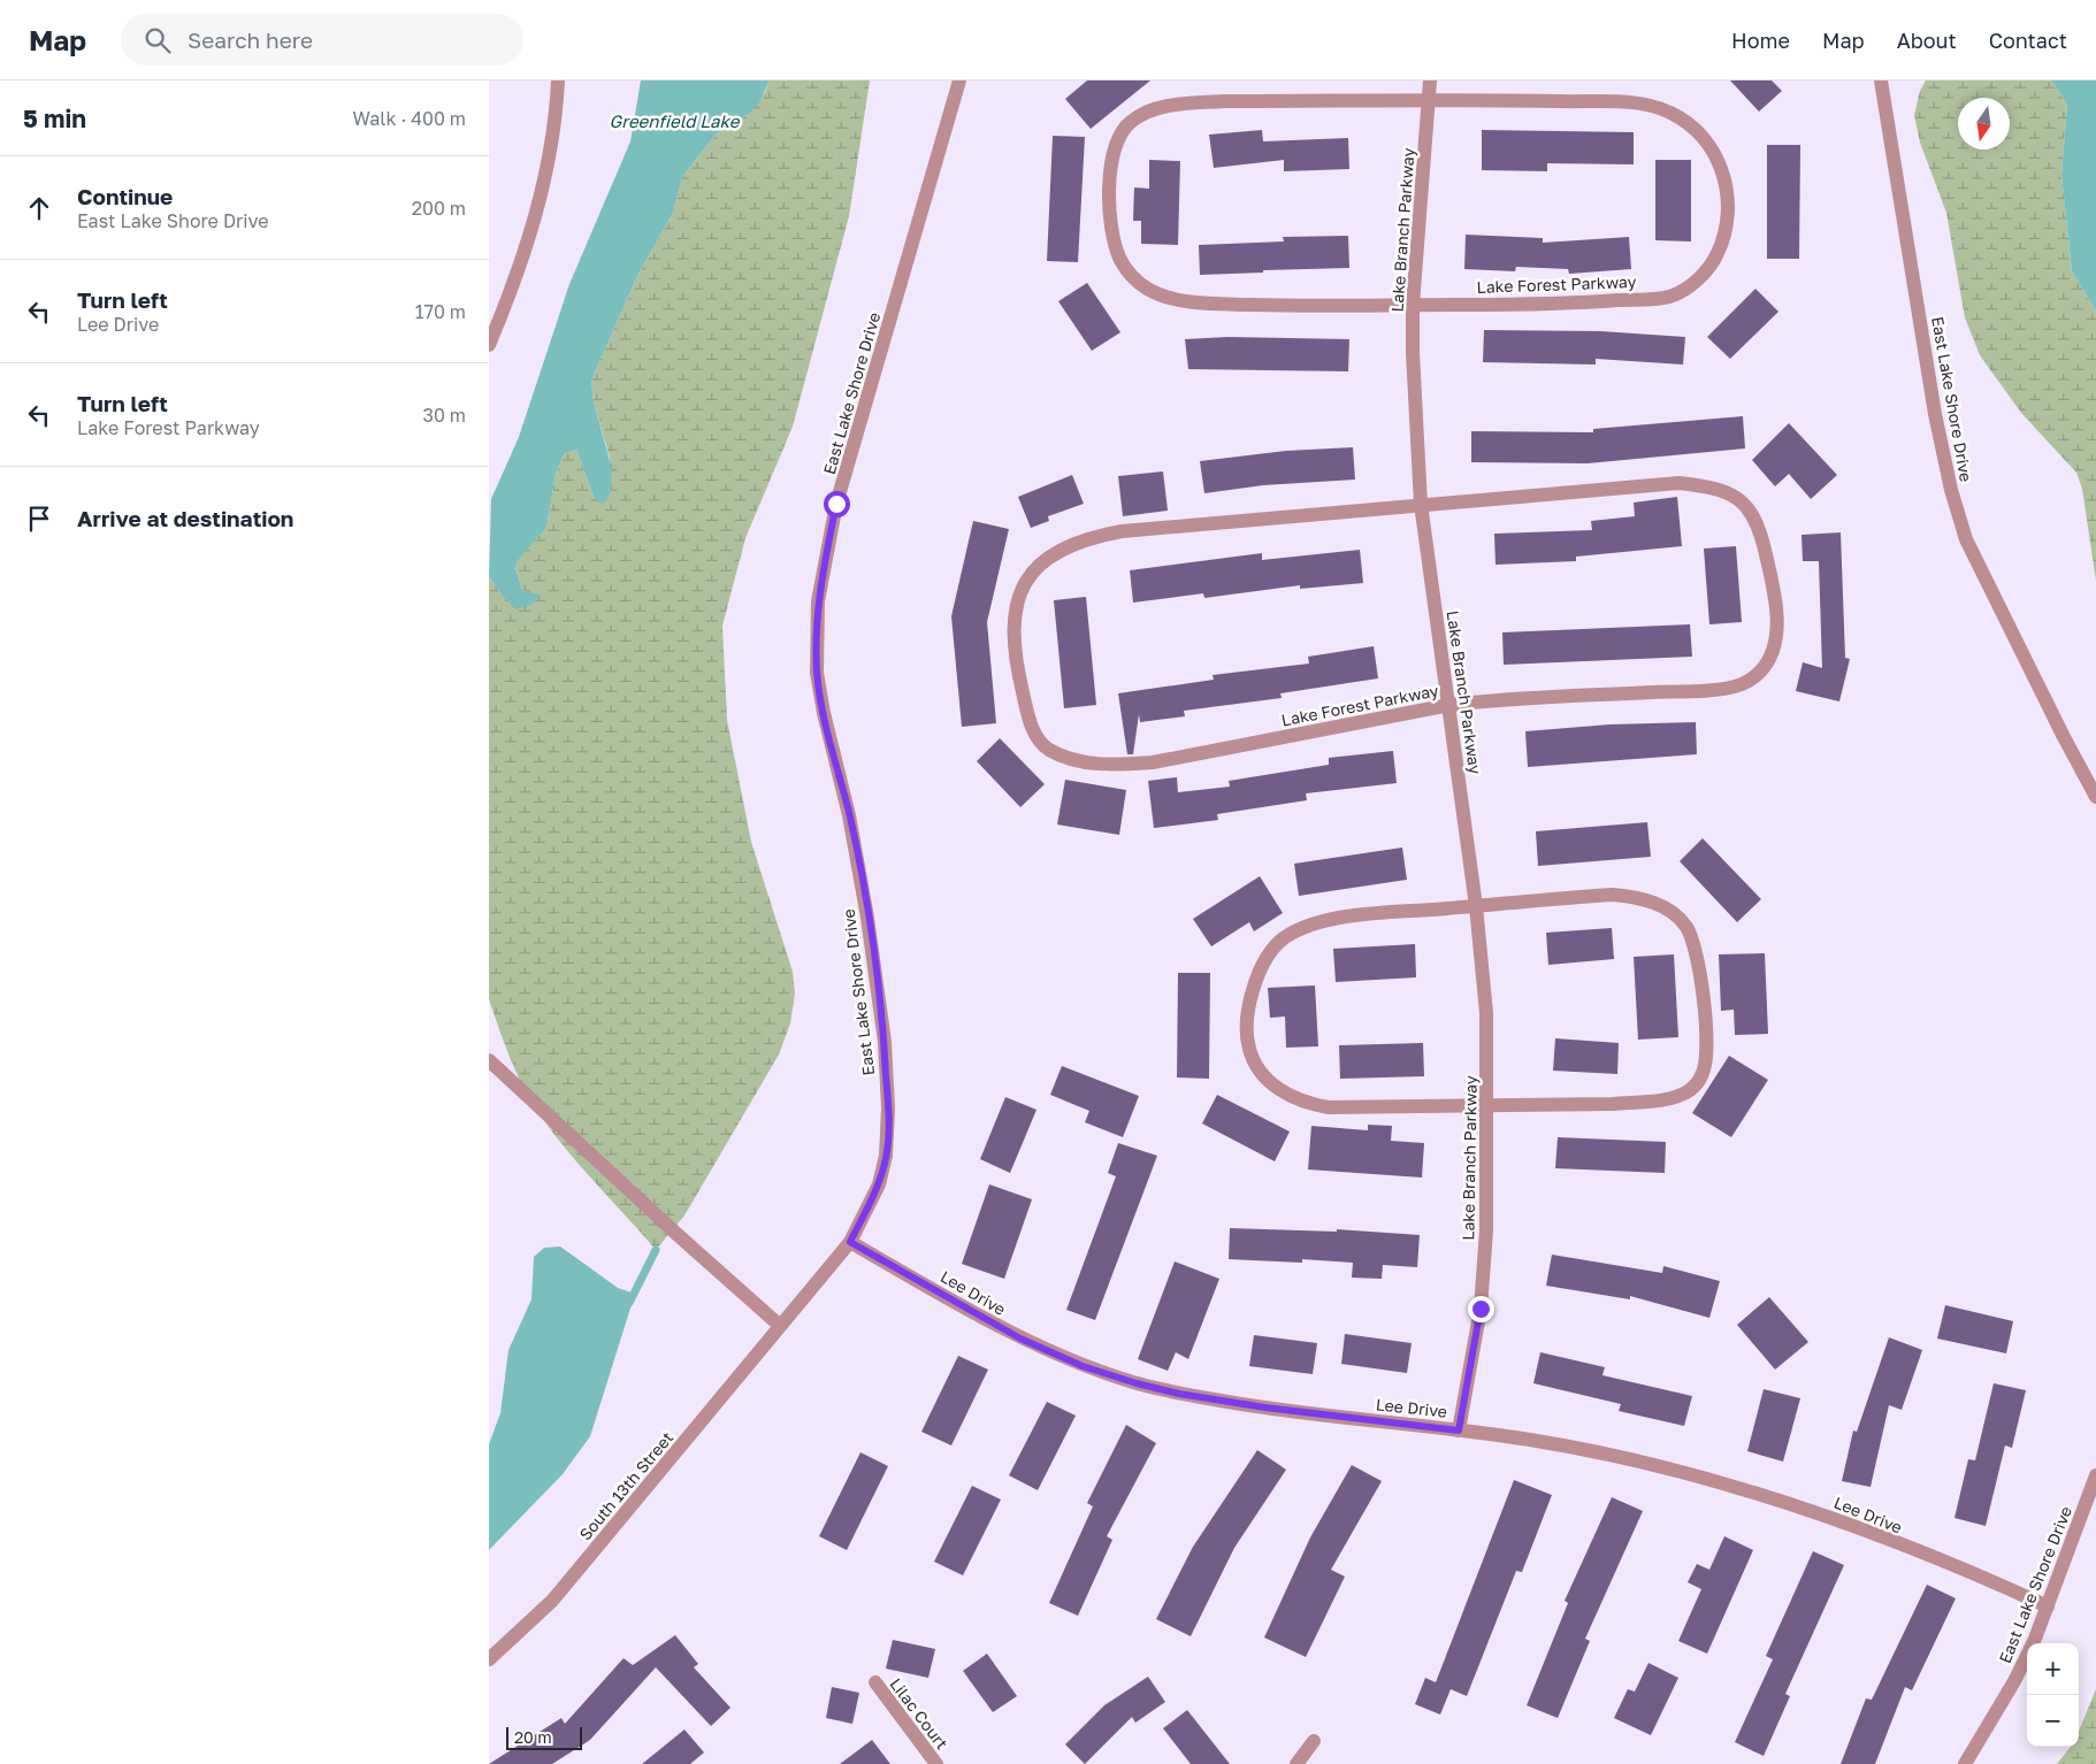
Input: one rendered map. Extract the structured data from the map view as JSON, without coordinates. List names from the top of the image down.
{
  "streets": {
    "street": [
      "Lake Branch Parkway",
      "Lake Forest Parkway",
      "East Lake Shore Drive",
      "Lee Drive",
      "South 13th Street",
      "Lilac Court"
    ]
  },
  "crossings": [
    ["Lake Branch Parkway", "Lake Forest Parkway"],
    ["Lake Branch Parkway", "Lee Drive"],
    ["East Lake Shore Drive", "Lee Drive"],
    ["East Lake Shore Drive", "South 13th Street"]
  ],
  "water": ["Greenfield Lake"],
  "scale_bar": "20 m",
  "north": "bottom",
  "page": {
    "header": "Map",
    "search": "Search here",
    "nav": [
      "Home",
      "Map",
      "About",
      "Contact"
    ],
    "heading": ["5 min", "Walk · 400 m"],
    "list": [
      ["Continue", "East Lake Shore Drive", "200 m"],
      ["Turn left", "Lee Drive", "170 m"],
      ["Turn left", "Lake Forest Parkway", "30 m"],
      "Arrive at destination"
    ],
    "map_buttons": ["+", "−"],
    "scale": "20 m"
  }
}
